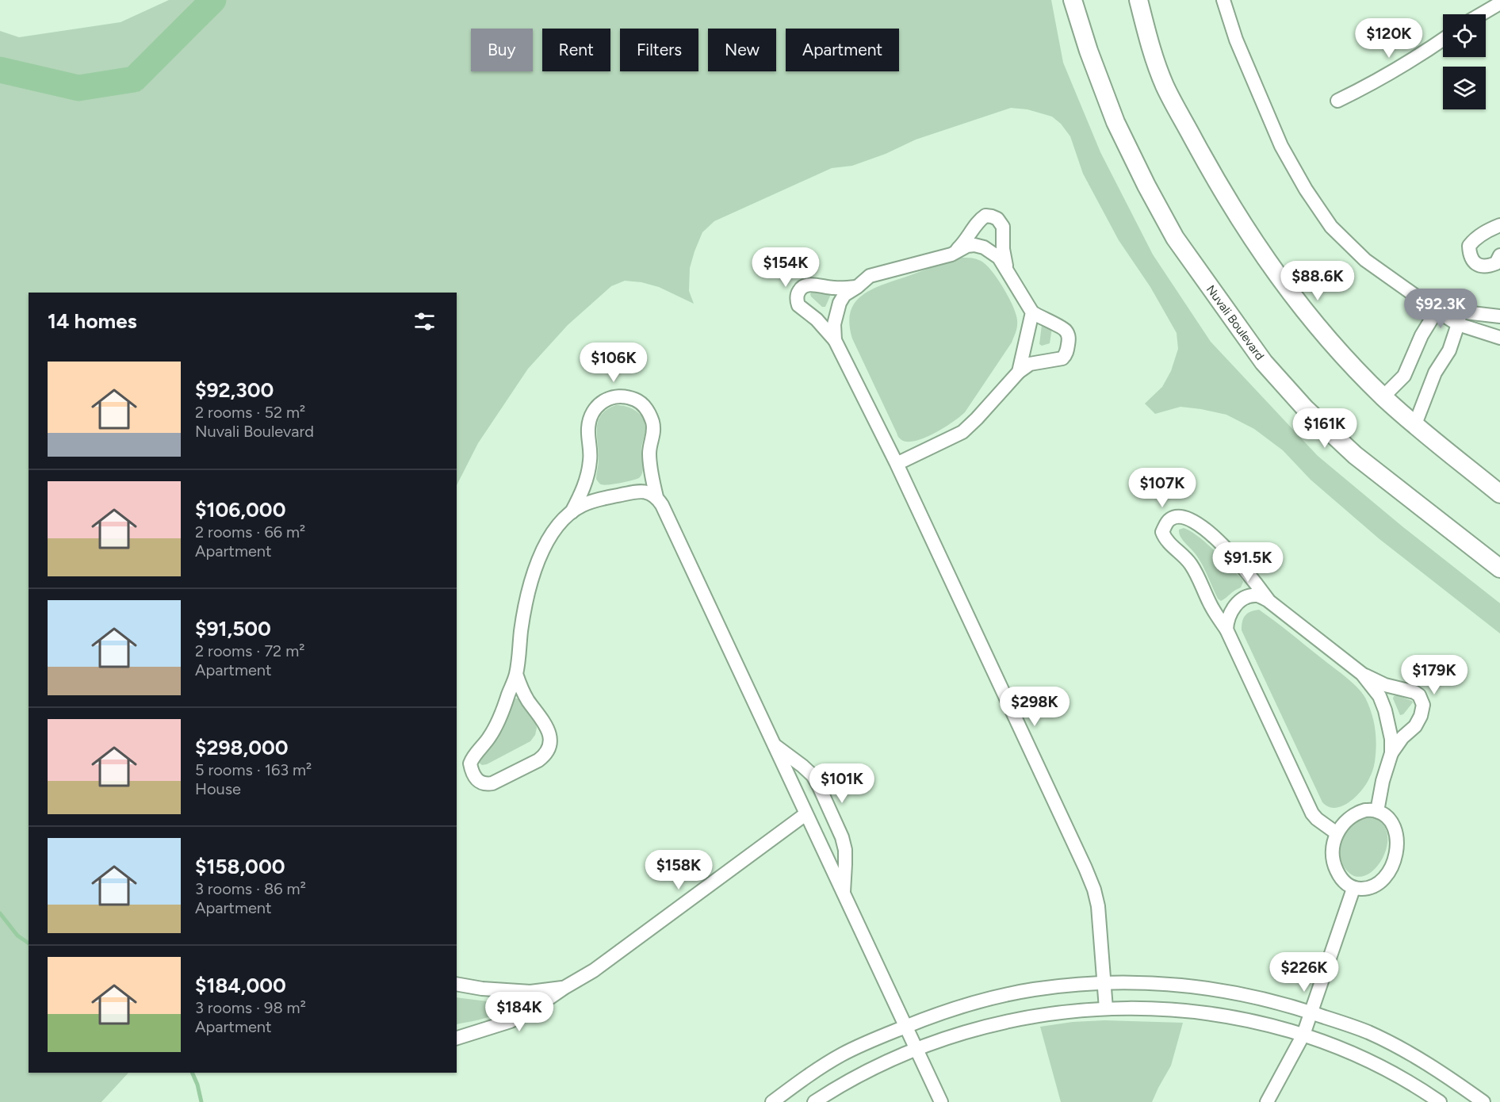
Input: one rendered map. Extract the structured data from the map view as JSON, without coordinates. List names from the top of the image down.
{
  "streets": {
    "main road": ["Nuvali Boulevard"]
  },
  "page": {
    "price": [
      "$120K",
      "$154K",
      "$88.6K",
      "$92.3K",
      "$106K",
      "$161K",
      "$107K",
      "$91.5K",
      "$179K",
      "$298K",
      "$101K",
      "$158K",
      "$226K",
      "$184K"
    ],
    "chip": [
      "Buy",
      "Rent",
      "Filters",
      "New",
      "Apartment"
    ],
    "heading": "14 homes",
    "list": [
      {
        "name": "$92,300",
        "note": "2 rooms · 52 m² · Nuvali Boulevard"
      },
      {
        "name": "$106,000",
        "note": "2 rooms · 66 m² · Apartment"
      },
      {
        "name": "$91,500",
        "note": "2 rooms · 72 m² · Apartment"
      },
      {
        "name": "$298,000",
        "note": "5 rooms · 163 m² · House"
      },
      {
        "name": "$158,000",
        "note": "3 rooms · 86 m² · Apartment"
      },
      {
        "name": "$184,000",
        "note": "3 rooms · 98 m² · Apartment"
      }
    ]
  }
}
